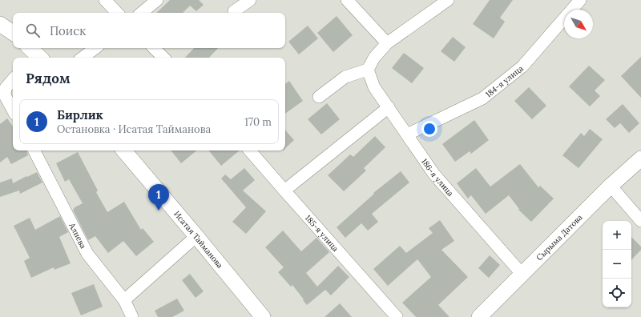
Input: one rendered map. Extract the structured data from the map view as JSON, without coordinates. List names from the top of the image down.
{
  "streets": {
    "street": [
      "184-я улица",
      "186-я улица",
      "185-я улица",
      "Алиева",
      "Сырыма Датова",
      "Исатая Тайманова"
    ]
  },
  "crossings": [
    ["184-я улица", "186-я улица"],
    ["186-я улица", "Сырыма Датова"]
  ],
  "north": "bottom right",
  "page": {
    "search": "Поиск",
    "heading": "Рядом",
    "list": [
      {
        "mark": "1",
        "name": "Бирлик",
        "note": "Остановка · Исатая Тайманова",
        "value": "170 m"
      }
    ],
    "pins": "1",
    "map_buttons": ["+", "−"]
  }
}
